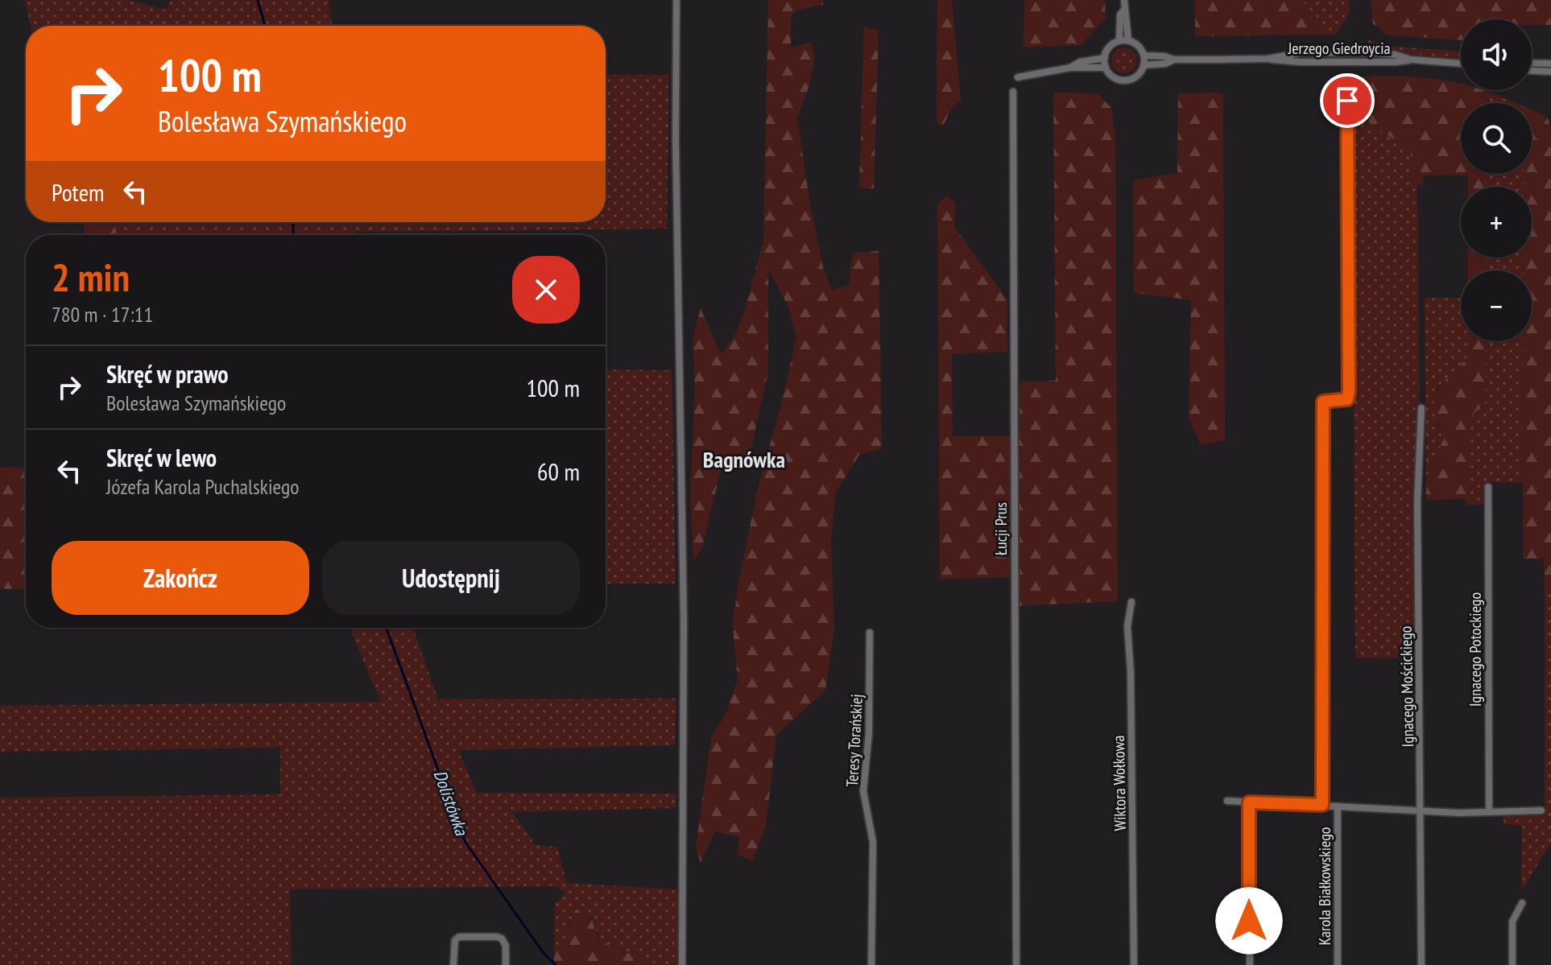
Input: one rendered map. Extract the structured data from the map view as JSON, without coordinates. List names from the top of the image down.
{
  "streets": {
    "street": [
      "Jerzego Giedroycia",
      "Łucji Prus",
      "Ignacego Potockiego",
      "Ignacego Mościckiego",
      "Teresy Torańskiej",
      "Wiktora Wołkowa",
      "Karola Białkowskiego"
    ]
  },
  "districts": ["Bagnówka"],
  "water": ["Dolistówka"],
  "page": {
    "map_buttons": ["+", "−"],
    "turn": ["100 m", "Bolesława Szymańskiego"],
    "then": "Potem",
    "heading": ["2 min", "780 m · 17:11"],
    "list": [
      {
        "name": "Skręć w prawo",
        "note": "Bolesława Szymańskiego",
        "value": "100 m"
      },
      {
        "name": "Skręć w lewo",
        "note": "Józefa Karola Puchalskiego",
        "value": "60 m"
      }
    ],
    "buttons": ["Zakończ", "Udostępnij"]
  }
}
